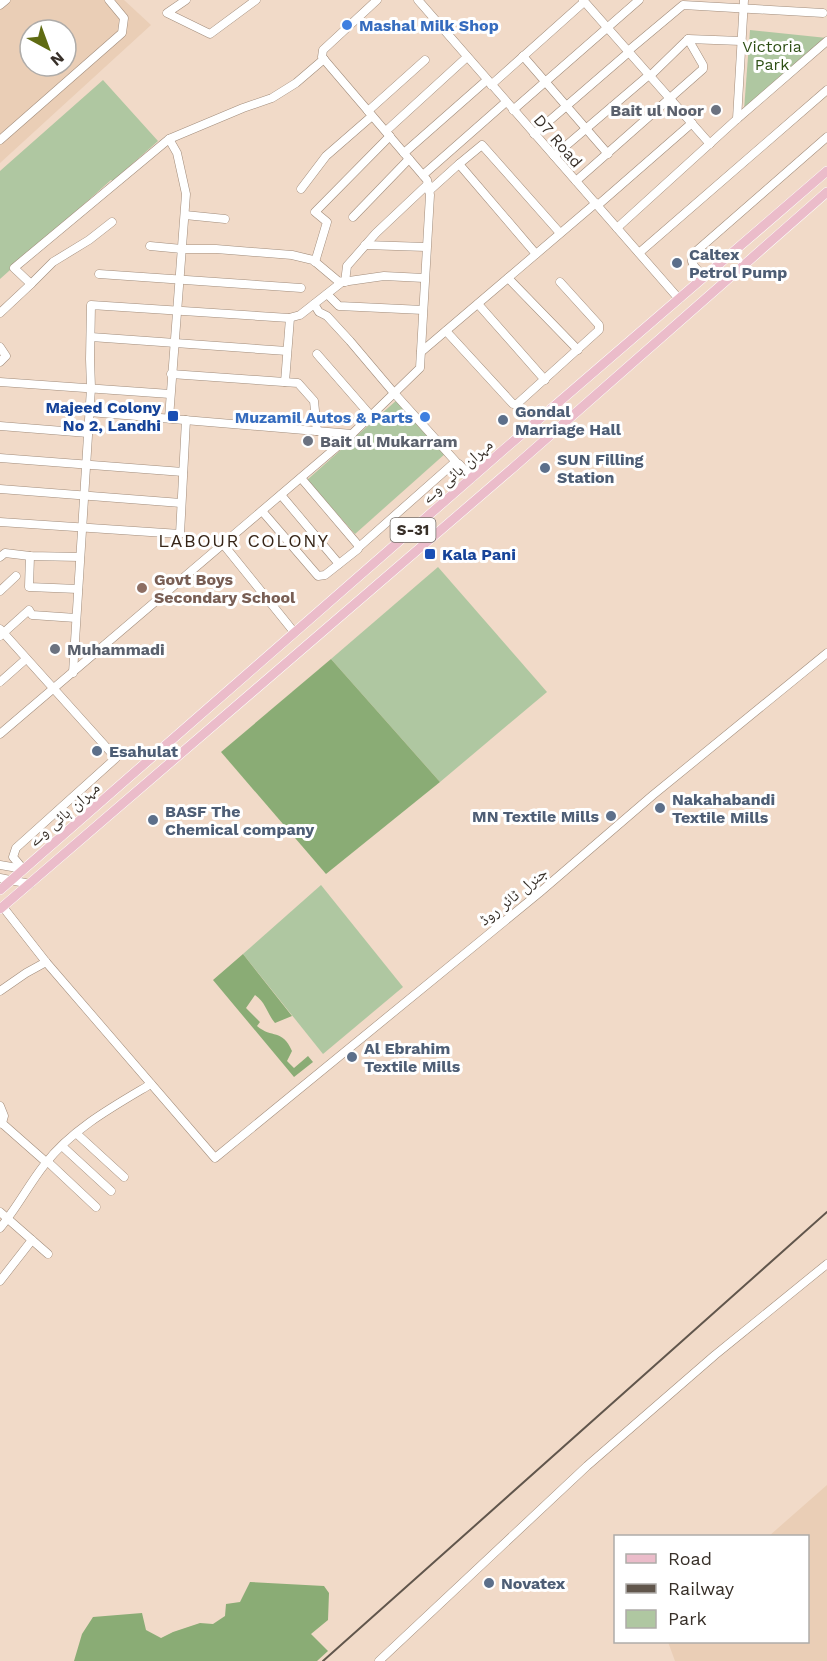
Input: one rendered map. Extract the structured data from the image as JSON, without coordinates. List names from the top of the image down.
{
  "streets": {
    "main road": ["مہران ہائی وے", "S-31"],
    "street": ["D7 Road", "جنرل ٹائر روڈ"]
  },
  "crossings": [
    ["D7 Road", "مہران ہائی وے"]
  ],
  "districts": ["LABOUR COLONY"],
  "parks": ["Victoria Park"],
  "places": {
    "other": [
      "Mashal Milk Shop",
      "Bait ul Noor",
      "Caltex Petrol Pump",
      "Muzamil Autos & Parts",
      "Gondal Marriage Hall",
      "Bait ul Mukarram",
      "SUN Filling Station",
      "Govt Boys Secondary School",
      "Muhammadi",
      "Esahulat",
      "Nakahabandi Textile Mills",
      "MN Textile Mills",
      "BASF The Chemical company",
      "Al Ebrahim Textile Mills",
      "Novatex"
    ],
    "transit": ["Majeed Colony No 2, Landhi", "Kala Pani"]
  },
  "legend": ["Road", "Railway", "Park"],
  "north": "bottom right"
}
